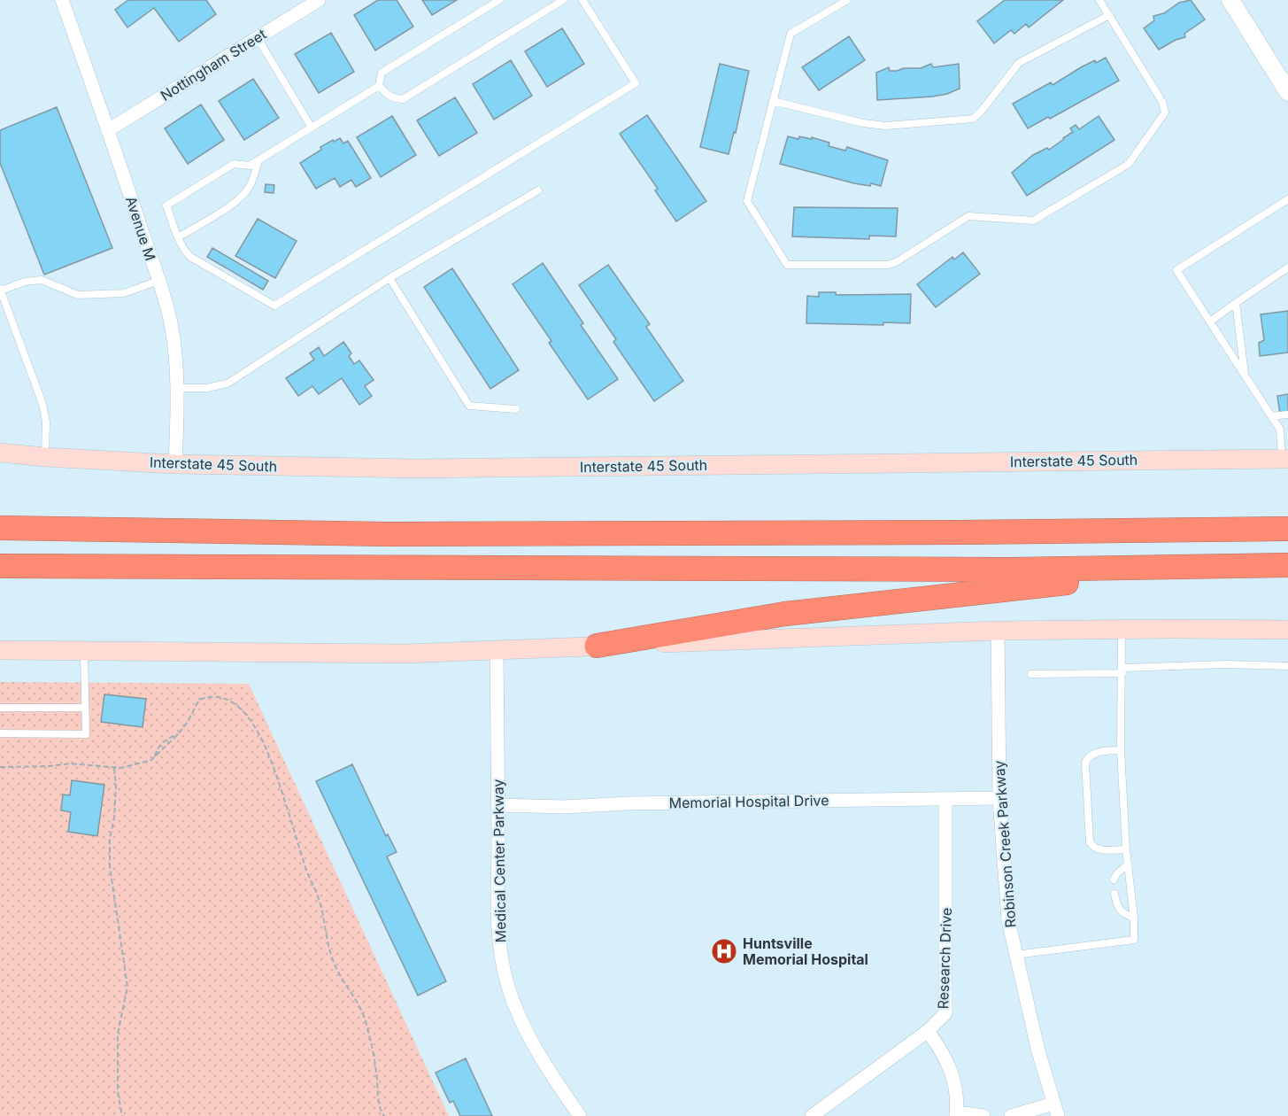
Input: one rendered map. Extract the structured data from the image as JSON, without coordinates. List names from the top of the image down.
{
  "streets": {
    "main road": ["Interstate 45 South"],
    "street": [
      "Nottingham Street",
      "Avenue M",
      "Memorial Hospital Drive",
      "Robinson Creek Parkway",
      "Medical Center Parkway",
      "Research Drive"
    ]
  },
  "crossings": [
    ["Nottingham Street", "Avenue M"],
    ["Avenue M", "Interstate 45 South"],
    ["Memorial Hospital Drive", "Robinson Creek Parkway"],
    ["Memorial Hospital Drive", "Medical Center Parkway"],
    ["Memorial Hospital Drive", "Research Drive"]
  ],
  "places": {
    "hospital": ["Huntsville Memorial Hospital"]
  }
}
